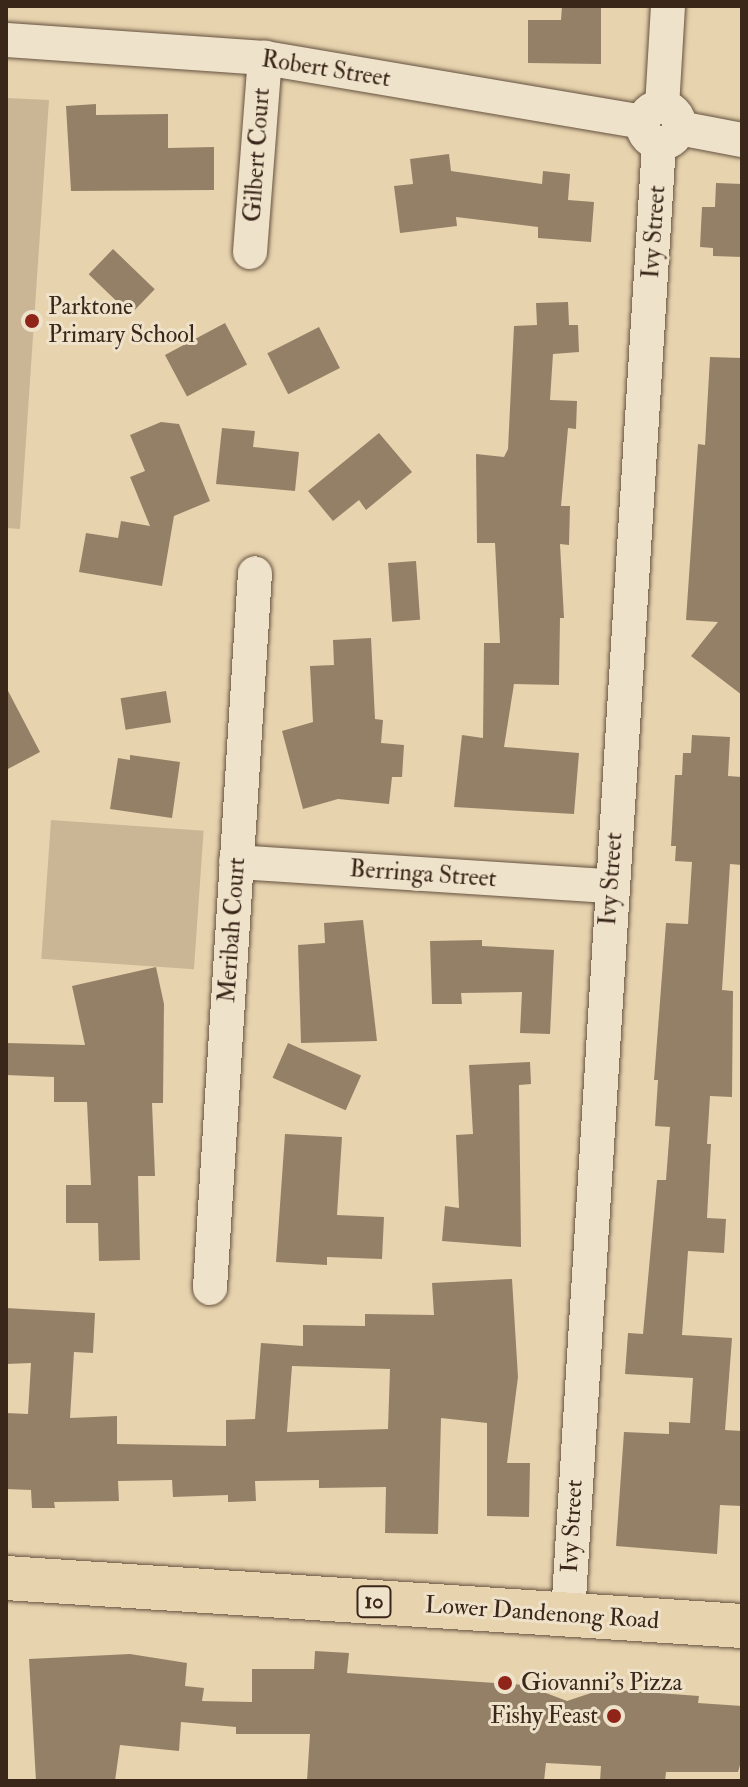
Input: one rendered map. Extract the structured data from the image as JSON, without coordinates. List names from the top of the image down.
{
  "streets": {
    "highway": ["10", "Lower Dandenong Road"],
    "street": [
      "Robert Street",
      "Gilbert Court",
      "Ivy Street",
      "Berringa Street",
      "Meribah Court"
    ]
  },
  "crossings": [
    ["Robert Street", "Gilbert Court"],
    ["Robert Street", "Ivy Street"],
    ["Ivy Street", "Berringa Street"],
    ["Ivy Street", "Lower Dandenong Road"],
    ["Berringa Street", "Meribah Court"]
  ],
  "places": ["Parktone Primary School", "Giovanni's Pizza", "Fishy Feast"]
}
